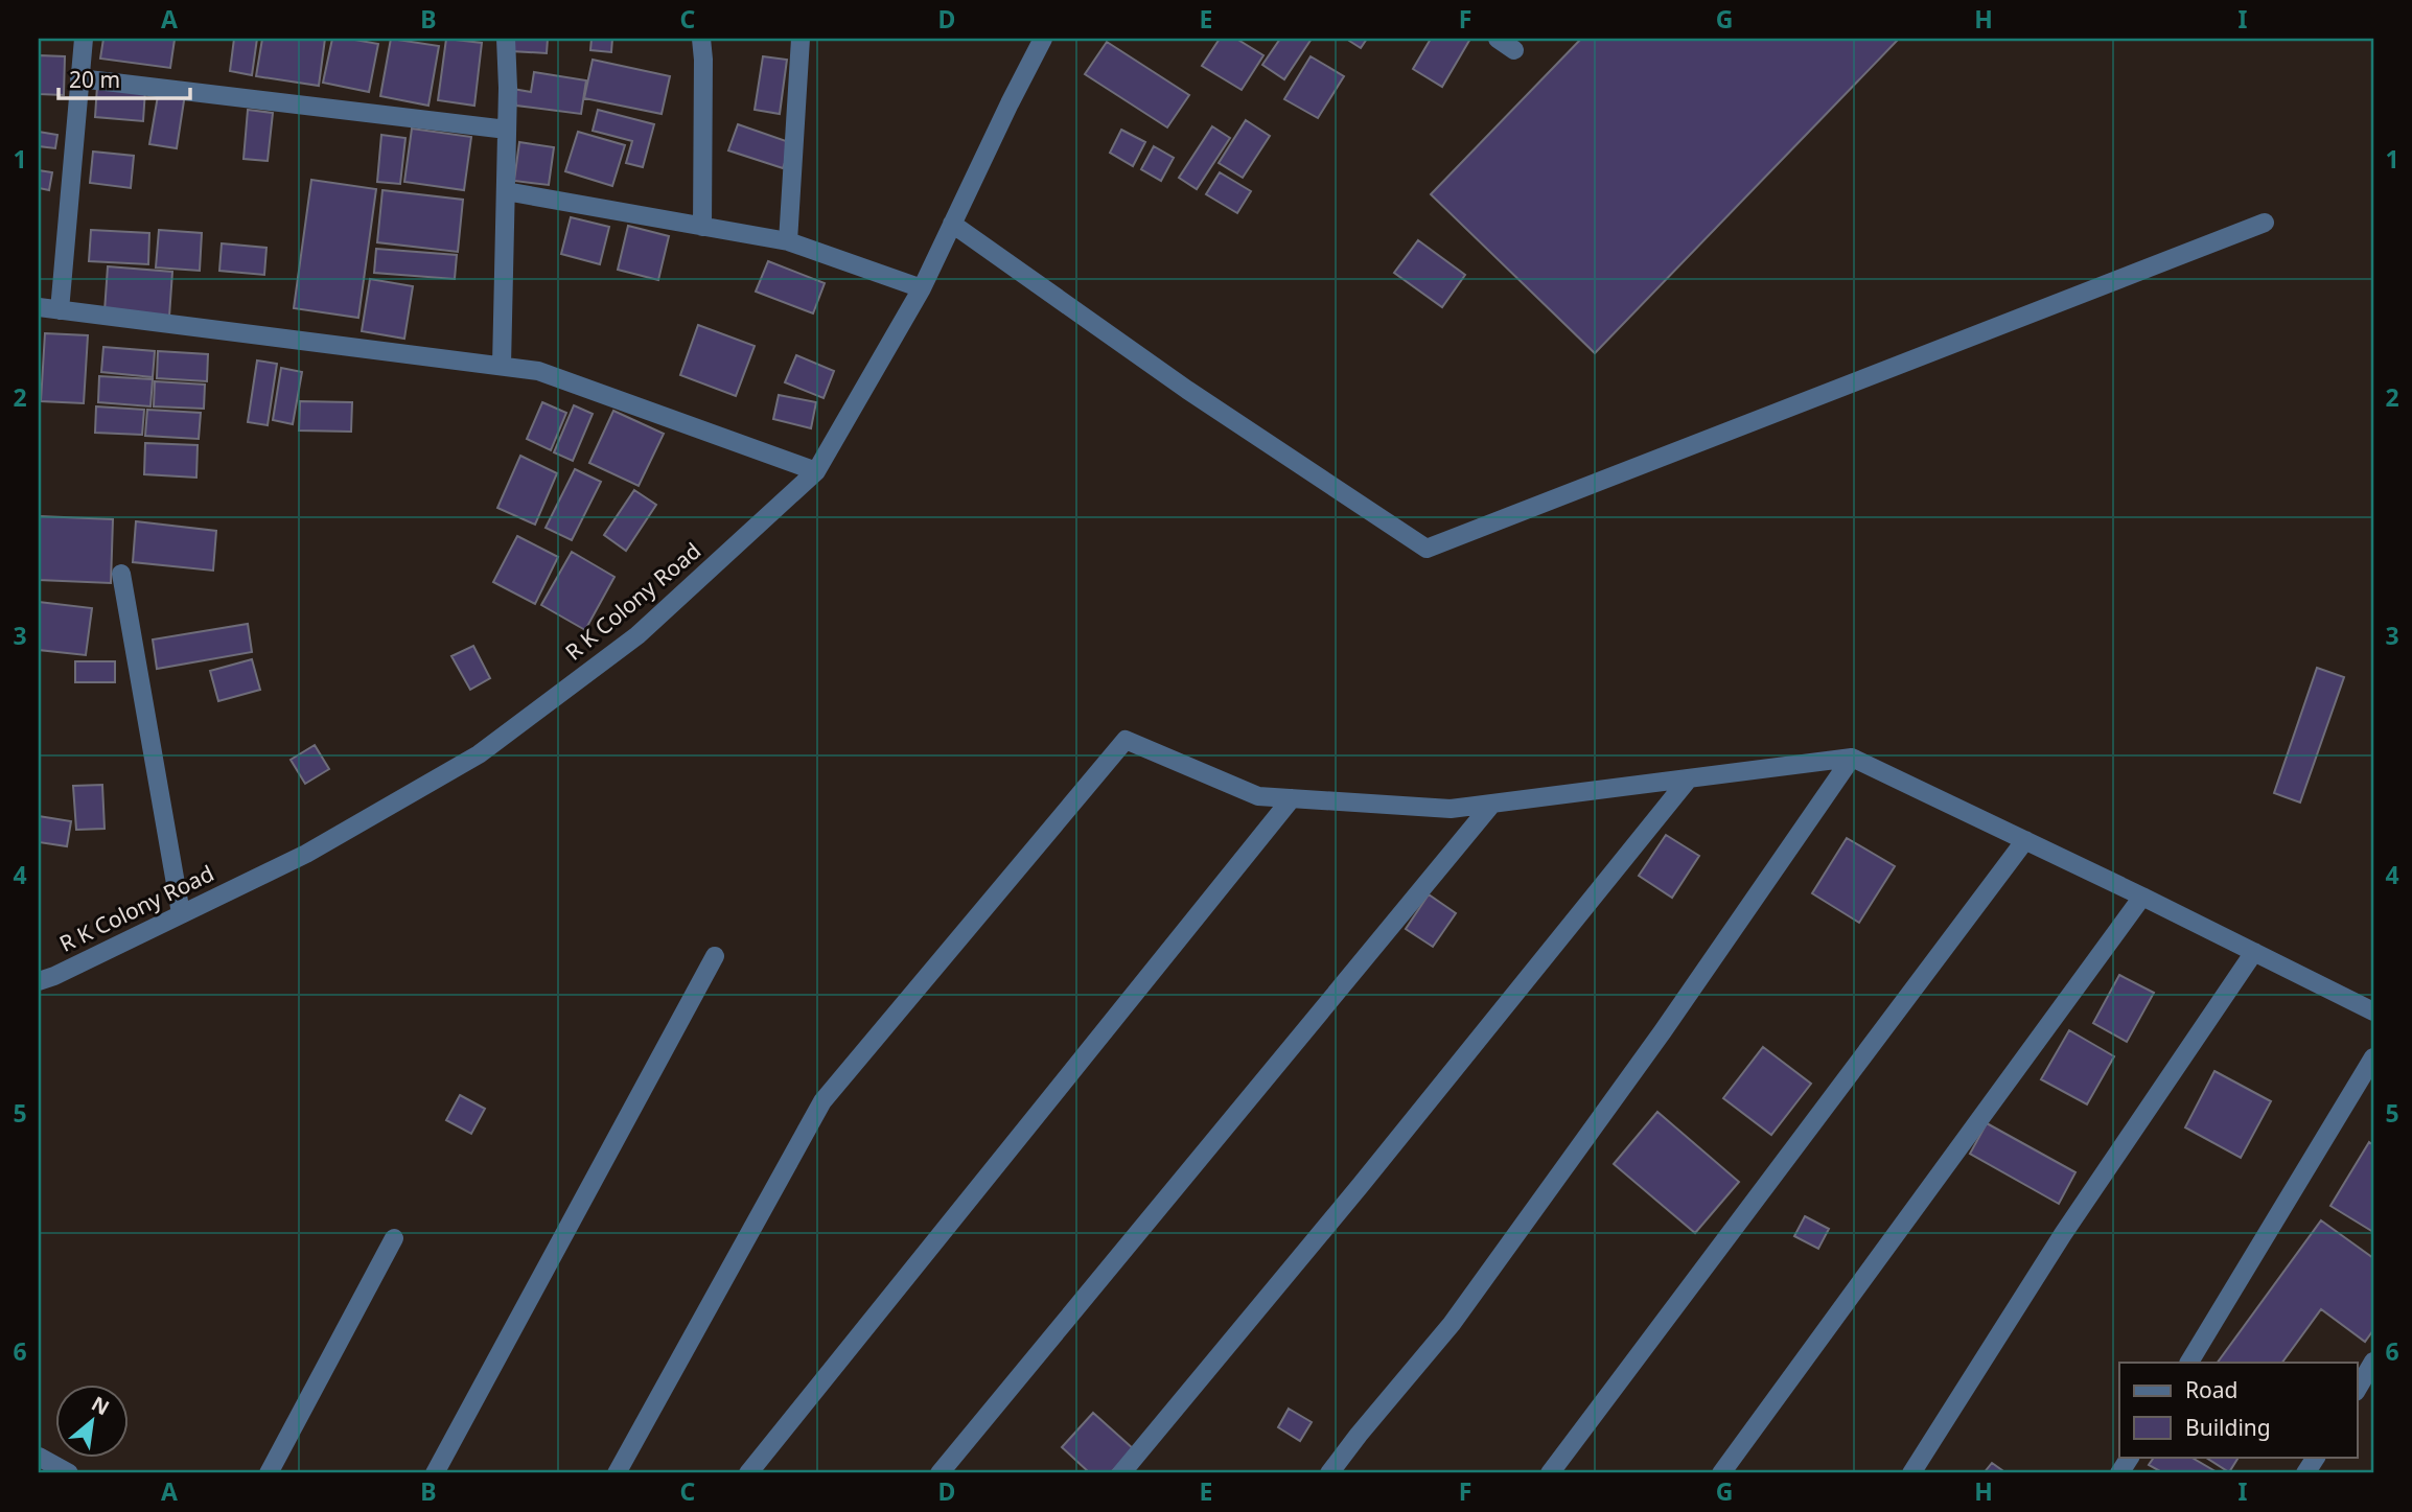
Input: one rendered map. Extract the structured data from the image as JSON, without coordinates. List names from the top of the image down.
{
  "streets": {
    "street": ["R K Colony Road"]
  },
  "legend": ["Road", "Building"],
  "scale_bar": "20 m",
  "north": "top right",
  "grid": {
    "columns": [
      "A",
      "B",
      "C",
      "D",
      "E",
      "F",
      "G",
      "H",
      "I"
    ],
    "rows": [
      "1",
      "2",
      "3",
      "4",
      "5",
      "6"
    ]
  }
}
